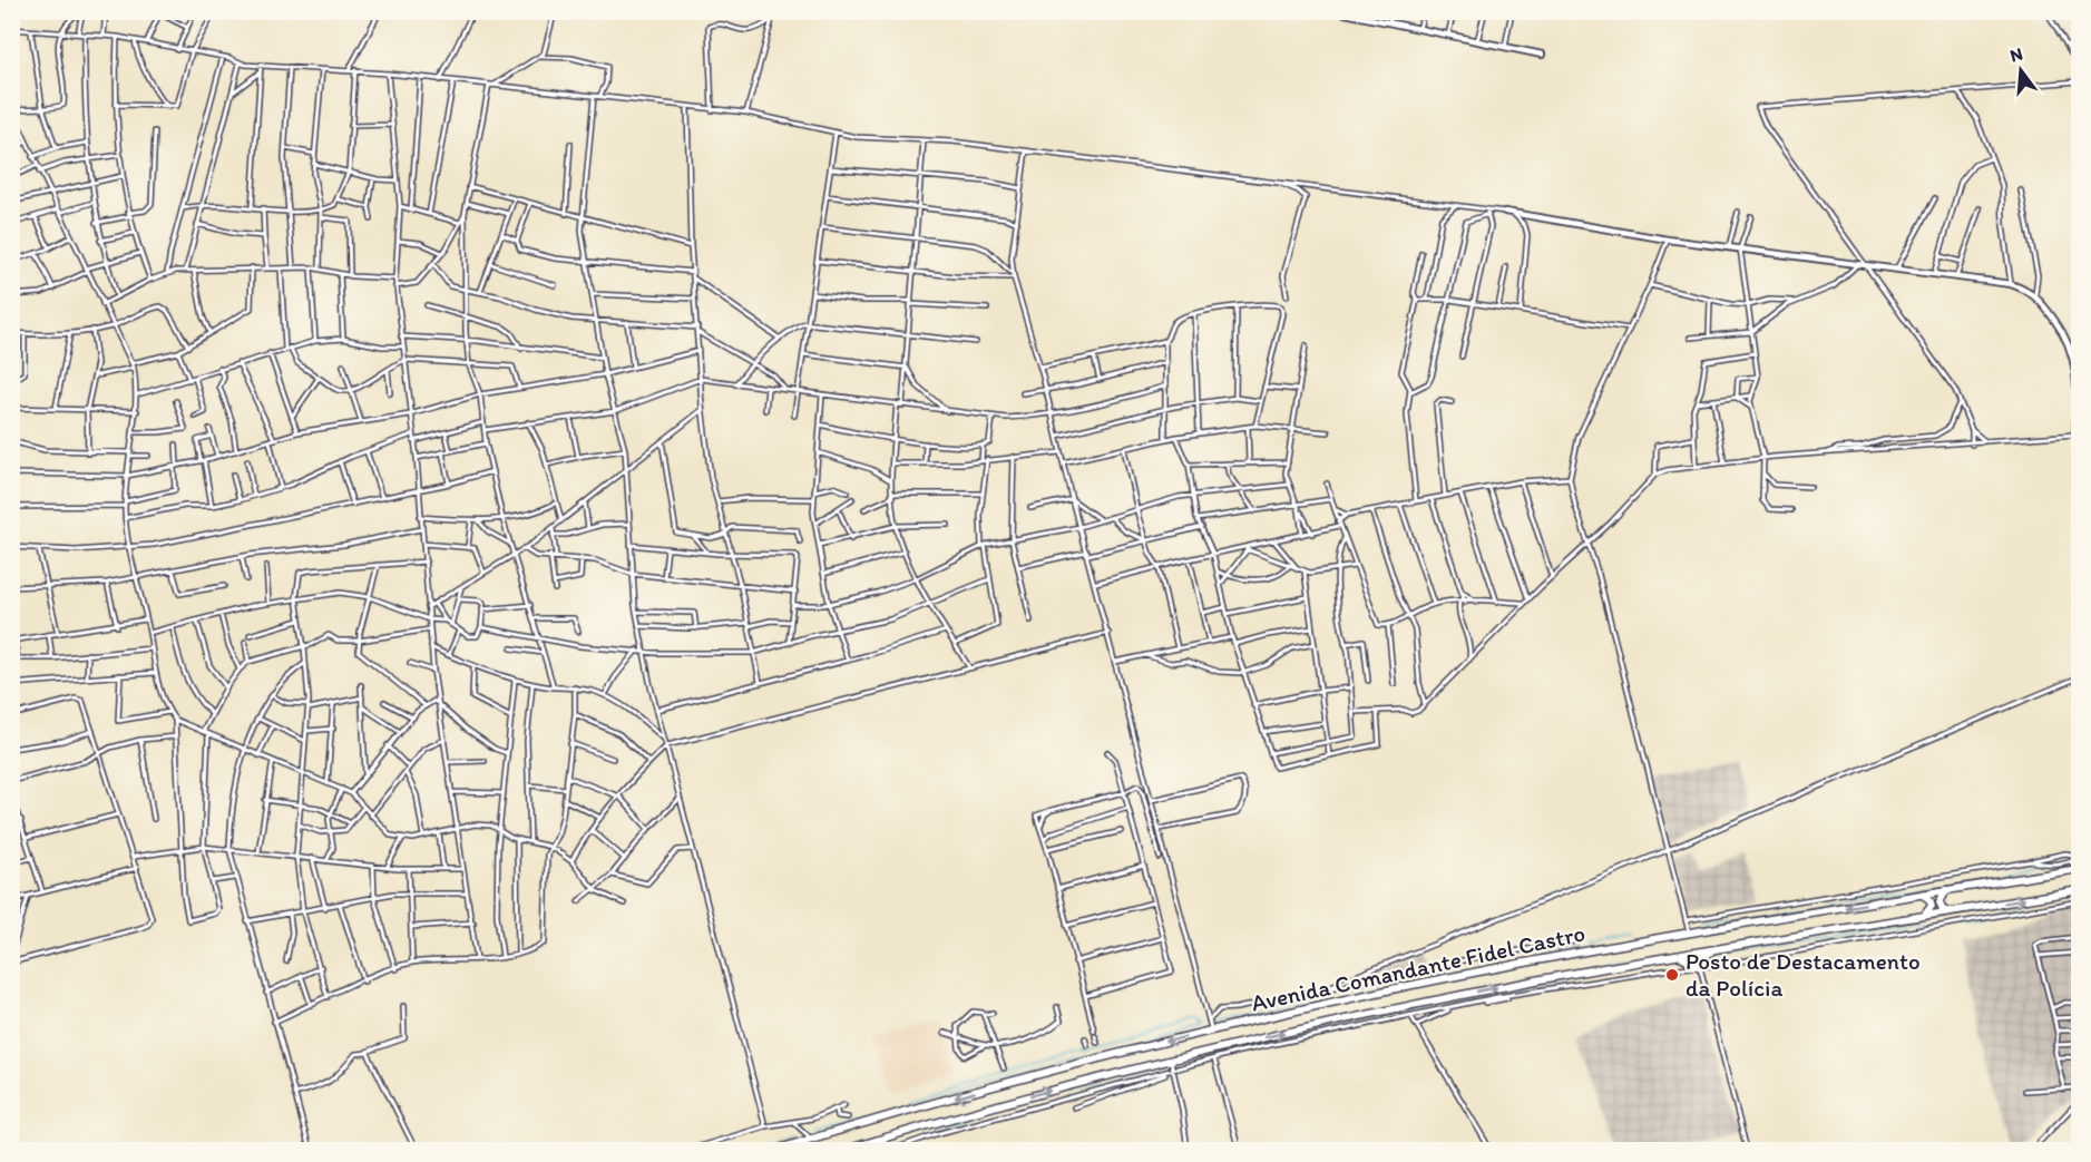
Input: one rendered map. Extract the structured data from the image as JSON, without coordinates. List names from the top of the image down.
{
  "streets": {
    "highway": ["Avenida Comandante Fidel Castro"]
  },
  "places": ["Posto de Destacamento da Polícia"],
  "north": "top"
}
